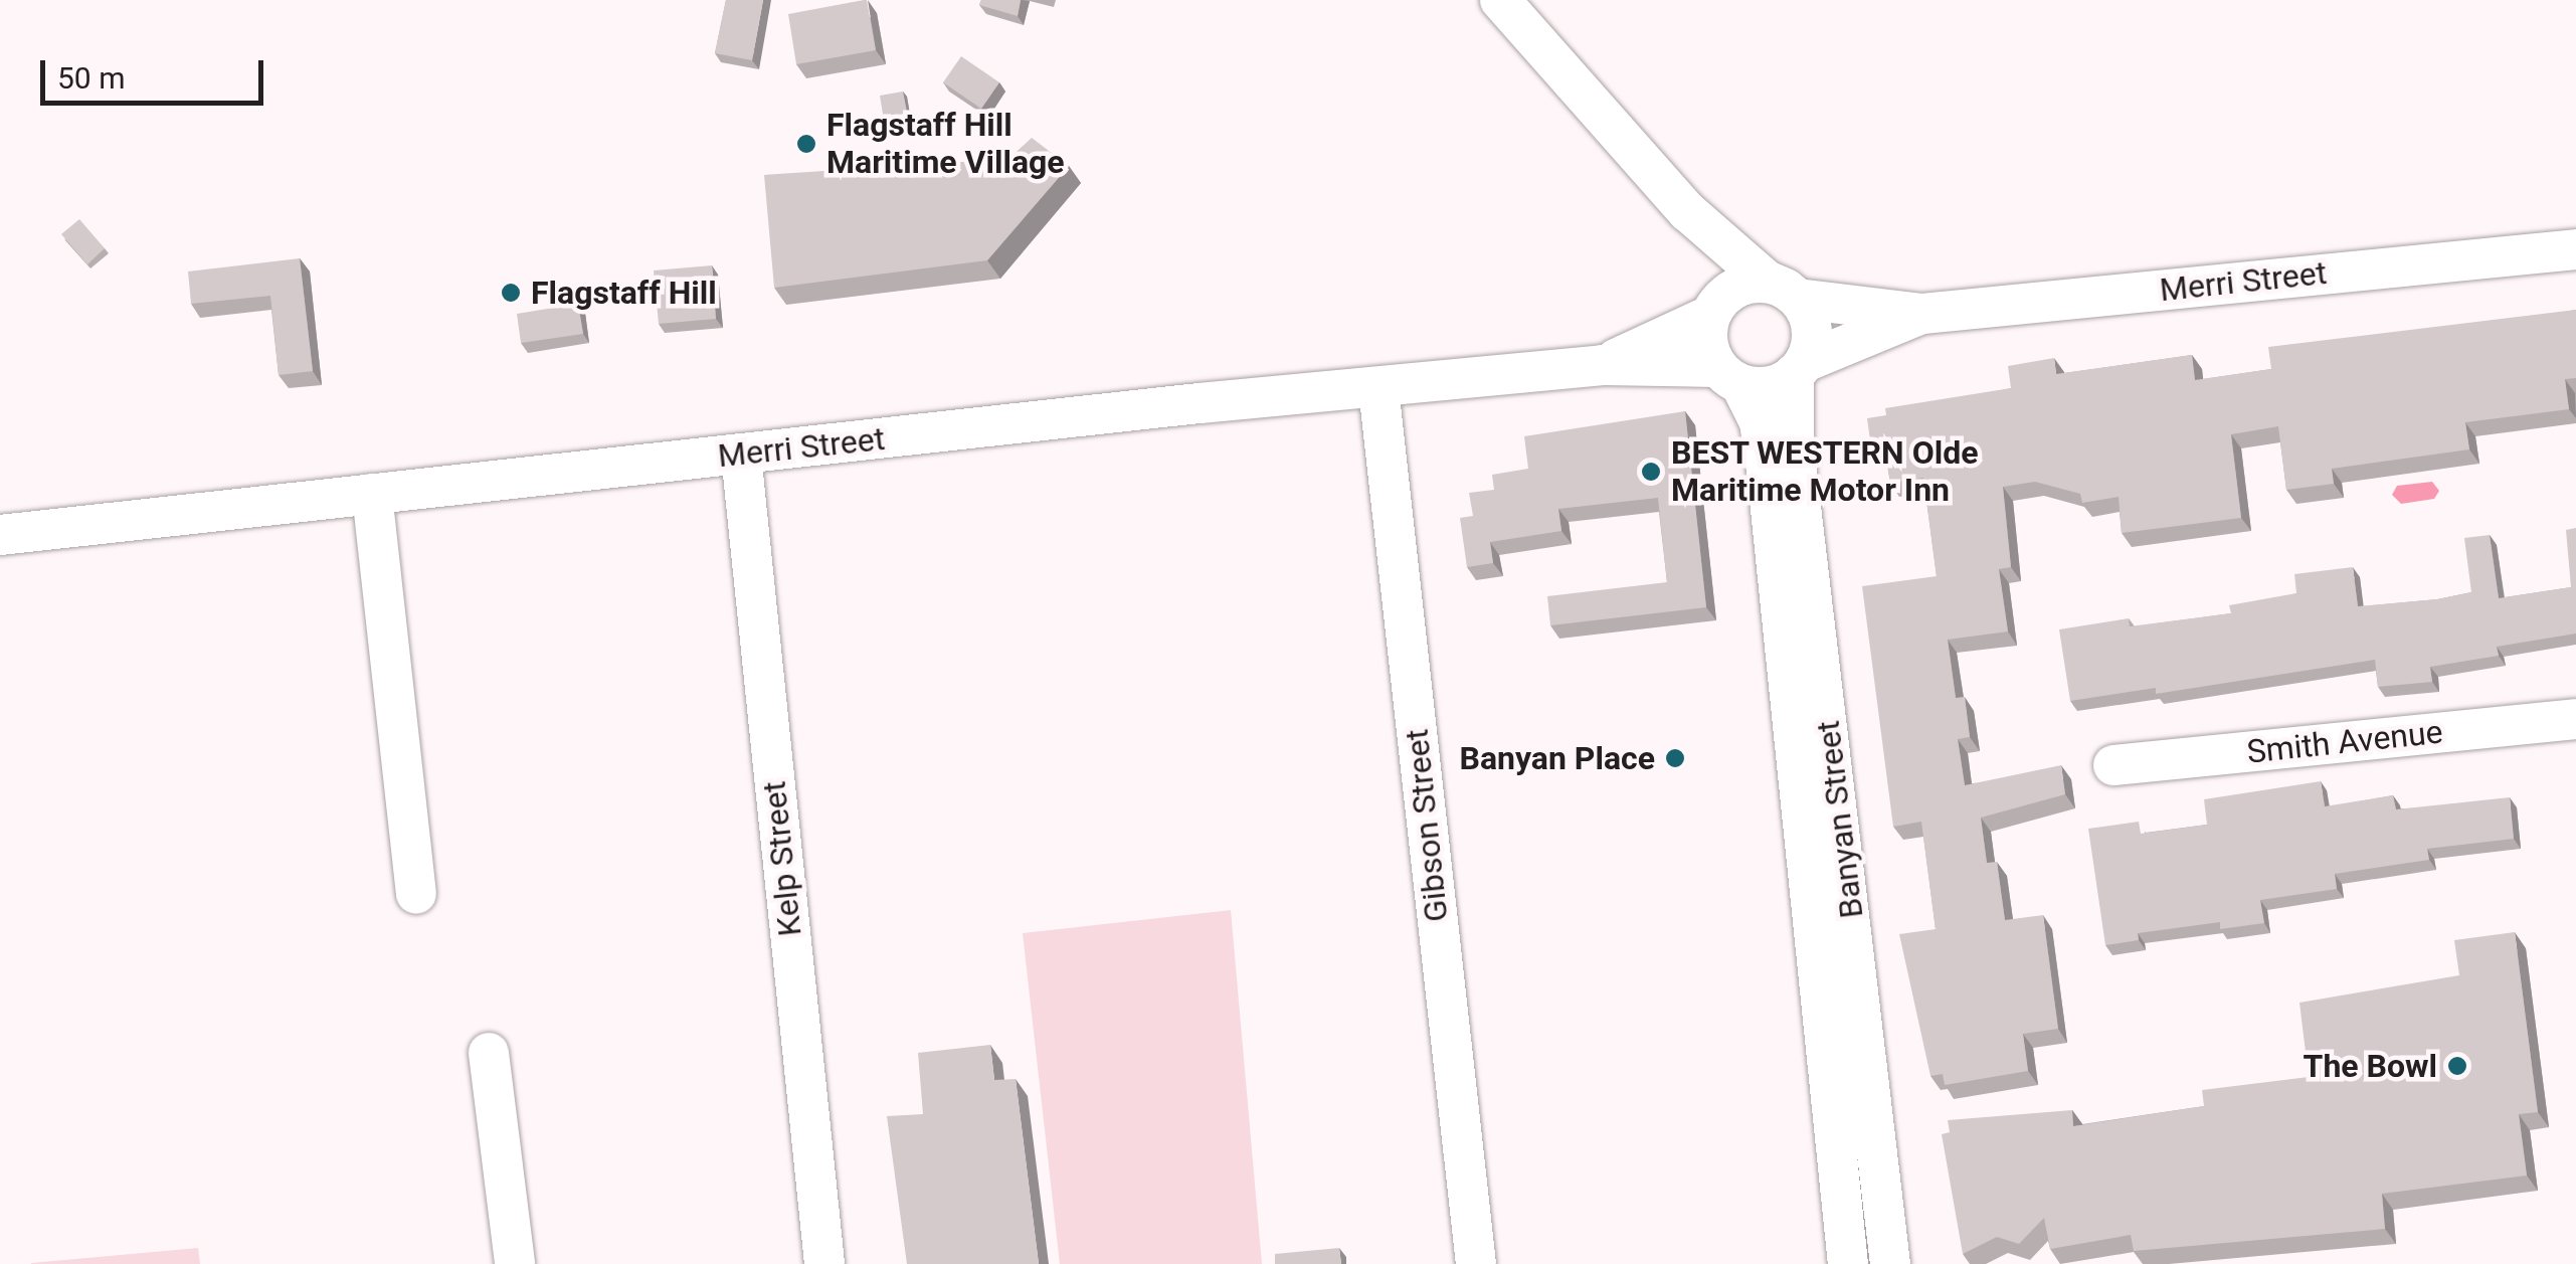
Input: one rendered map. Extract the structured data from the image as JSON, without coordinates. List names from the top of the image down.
{
  "streets": {
    "street": [
      "Merri Street",
      "Smith Avenue",
      "Banyan Street",
      "Gibson Street",
      "Kelp Street"
    ]
  },
  "crossings": [
    ["Merri Street", "Banyan Street"],
    ["Merri Street", "Gibson Street"],
    ["Merri Street", "Kelp Street"]
  ],
  "places": [
    "Flagstaff Hill Maritime Village",
    "Flagstaff Hill",
    "BEST WESTERN Olde Maritime Motor Inn",
    "Banyan Place",
    "The Bowl"
  ],
  "scale_bar": "50 m"
}
